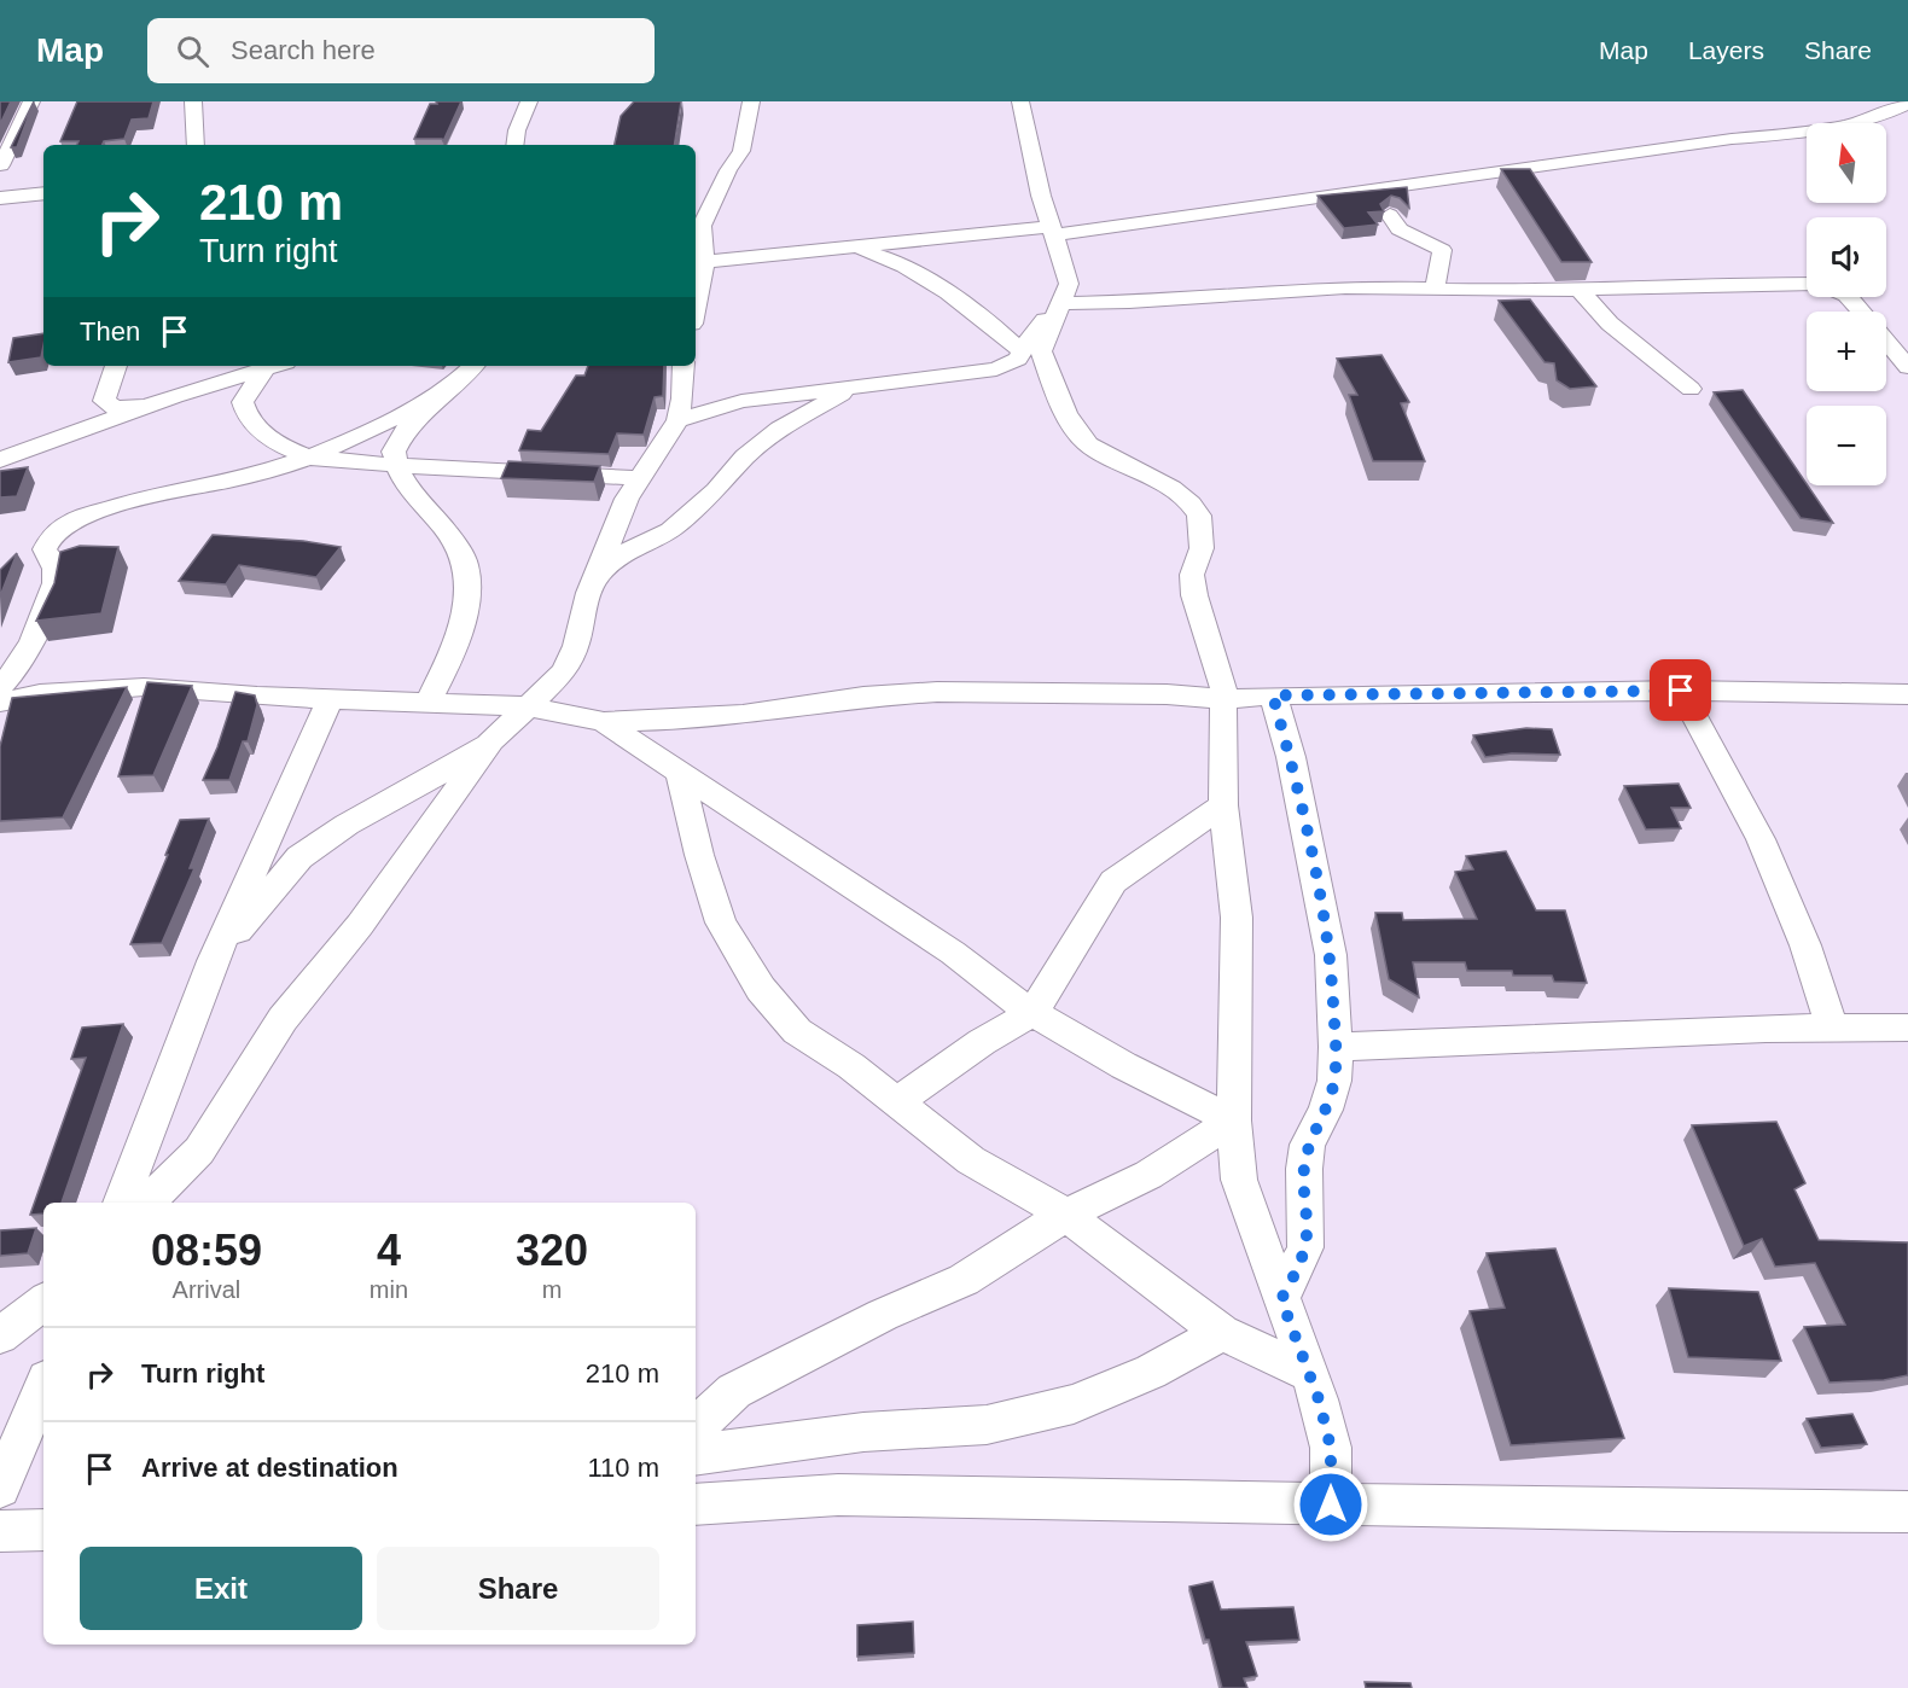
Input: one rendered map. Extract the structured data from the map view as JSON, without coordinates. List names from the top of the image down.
{
  "north": "top",
  "page": {
    "header": "Map",
    "search": "Search here",
    "nav": ["Map", "Layers", "Share"],
    "map_buttons": ["+", "−"],
    "turn": ["210 m", "Turn right"],
    "then": "Then",
    "eta": [
      "08:59",
      "Arrival",
      "4",
      "min",
      "320",
      "m"
    ],
    "list": [
      {
        "name": "Turn right",
        "value": "210 m"
      },
      {
        "name": "Arrive at destination",
        "value": "110 m"
      }
    ],
    "buttons": ["Exit", "Share"]
  }
}
